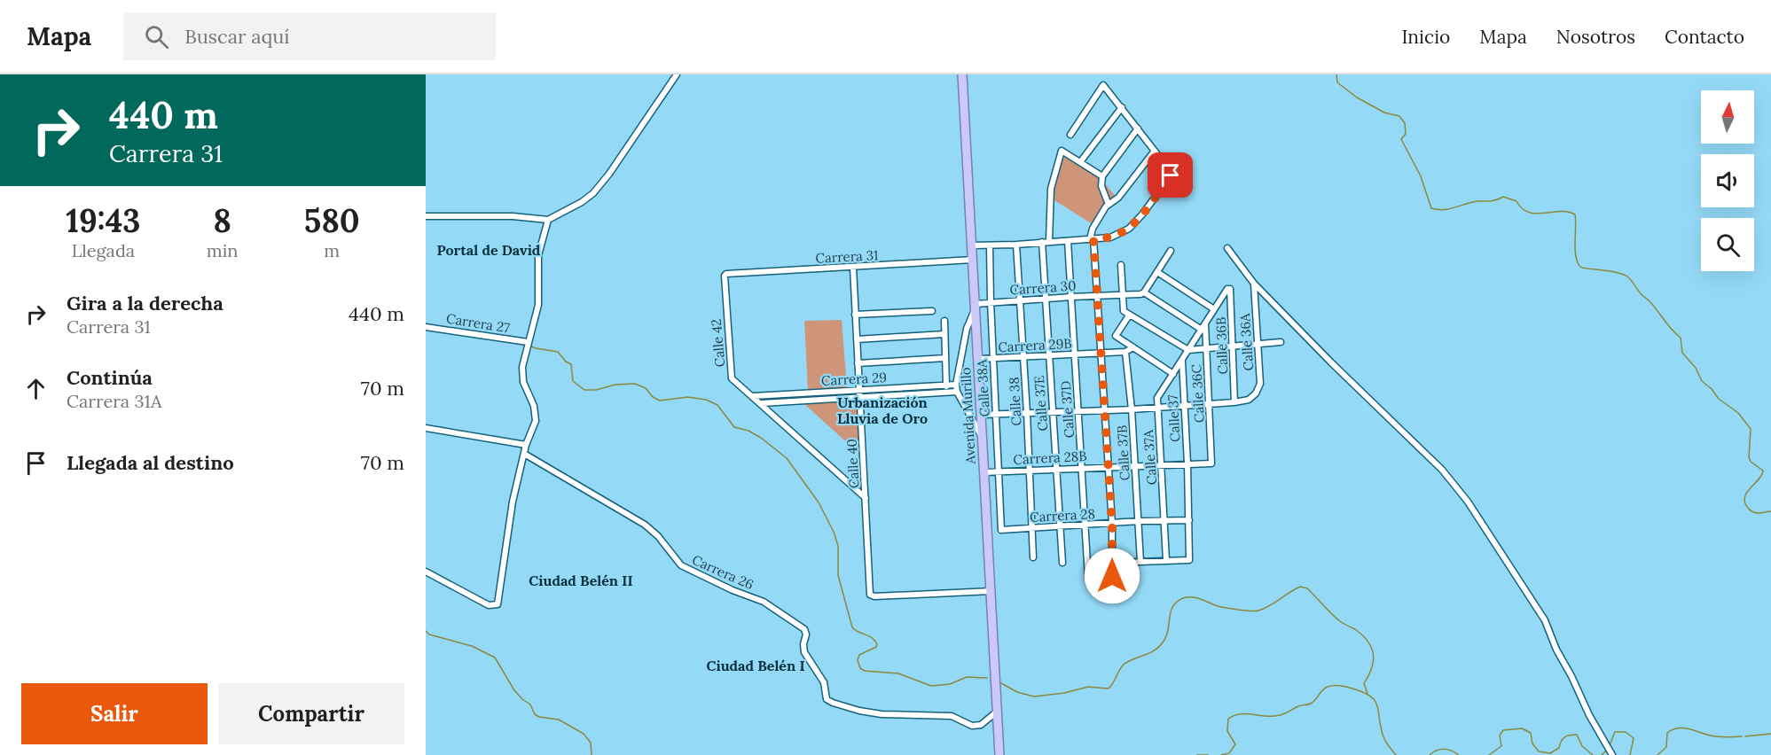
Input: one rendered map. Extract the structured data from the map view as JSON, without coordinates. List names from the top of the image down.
{
  "streets": {
    "main road": ["Avenida Murillo"],
    "street": [
      "Carrera 31",
      "Carrera 30",
      "Carrera 27",
      "Calle 36A",
      "Calle 42",
      "Carrera 29B",
      "Calle 36B",
      "Carrera 29",
      "Calle 38A",
      "Calle 36C",
      "Calle 38",
      "Calle 37E",
      "Calle 37D",
      "Calle 37",
      "Calle 37B",
      "Calle 37A",
      "Carrera 28B",
      "Calle 40",
      "Carrera 28",
      "Carrera 26"
    ]
  },
  "crossings": [
    ["Carrera 31", "Calle 42"],
    ["Carrera 31", "Avenida Murillo"],
    ["Carrera 31", "Calle 40"],
    ["Carrera 30", "Calle 38A"],
    ["Carrera 30", "Calle 38"],
    ["Carrera 30", "Calle 37E"],
    ["Carrera 30", "Calle 37D"],
    ["Carrera 30", "Avenida Murillo"],
    ["Calle 36A", "Calle 36B"],
    ["Calle 42", "Carrera 29"],
    ["Calle 42", "Calle 40"],
    ["Carrera 29B", "Calle 38A"],
    ["Carrera 29B", "Calle 38"],
    ["Carrera 29B", "Calle 37E"],
    ["Carrera 29B", "Calle 37D"],
    ["Carrera 29B", "Avenida Murillo"],
    ["Carrera 29B", "Calle 37B"],
    ["Carrera 29", "Calle 40"],
    ["Calle 38A", "Carrera 28B"],
    ["Calle 38A", "Carrera 28"],
    ["Calle 36C", "Carrera 28B"],
    ["Calle 38", "Carrera 28B"],
    ["Calle 38", "Carrera 28"],
    ["Calle 37E", "Carrera 28B"],
    ["Calle 37E", "Carrera 28"],
    ["Calle 37D", "Carrera 28B"],
    ["Calle 37D", "Carrera 28"],
    ["Avenida Murillo", "Carrera 28B"],
    ["Avenida Murillo", "Calle 40"],
    ["Avenida Murillo", "Carrera 26"],
    ["Calle 37", "Calle 37A"],
    ["Calle 37", "Carrera 28B"],
    ["Calle 37", "Carrera 28"],
    ["Calle 37B", "Carrera 28B"],
    ["Calle 37B", "Carrera 28"],
    ["Calle 37A", "Carrera 28B"],
    ["Calle 37A", "Carrera 28"]
  ],
  "districts": [
    "Portal de David",
    "Urbanización Lluvia de Oro",
    "Ciudad Belén II",
    "Ciudad Belén I"
  ],
  "north": "top",
  "page": {
    "header": "Mapa",
    "search": "Buscar aquí",
    "nav": [
      "Inicio",
      "Mapa",
      "Nosotros",
      "Contacto"
    ],
    "turn": ["440 m", "Carrera 31"],
    "eta": [
      "19:43",
      "Llegada",
      "8",
      "min",
      "580",
      "m"
    ],
    "list": [
      {
        "name": "Gira a la derecha",
        "note": "Carrera 31",
        "value": "440 m"
      },
      {
        "name": "Continúa",
        "note": "Carrera 31A",
        "value": "70 m"
      },
      {
        "name": "Llegada al destino",
        "value": "70 m"
      }
    ],
    "buttons": ["Salir", "Compartir"]
  }
}
